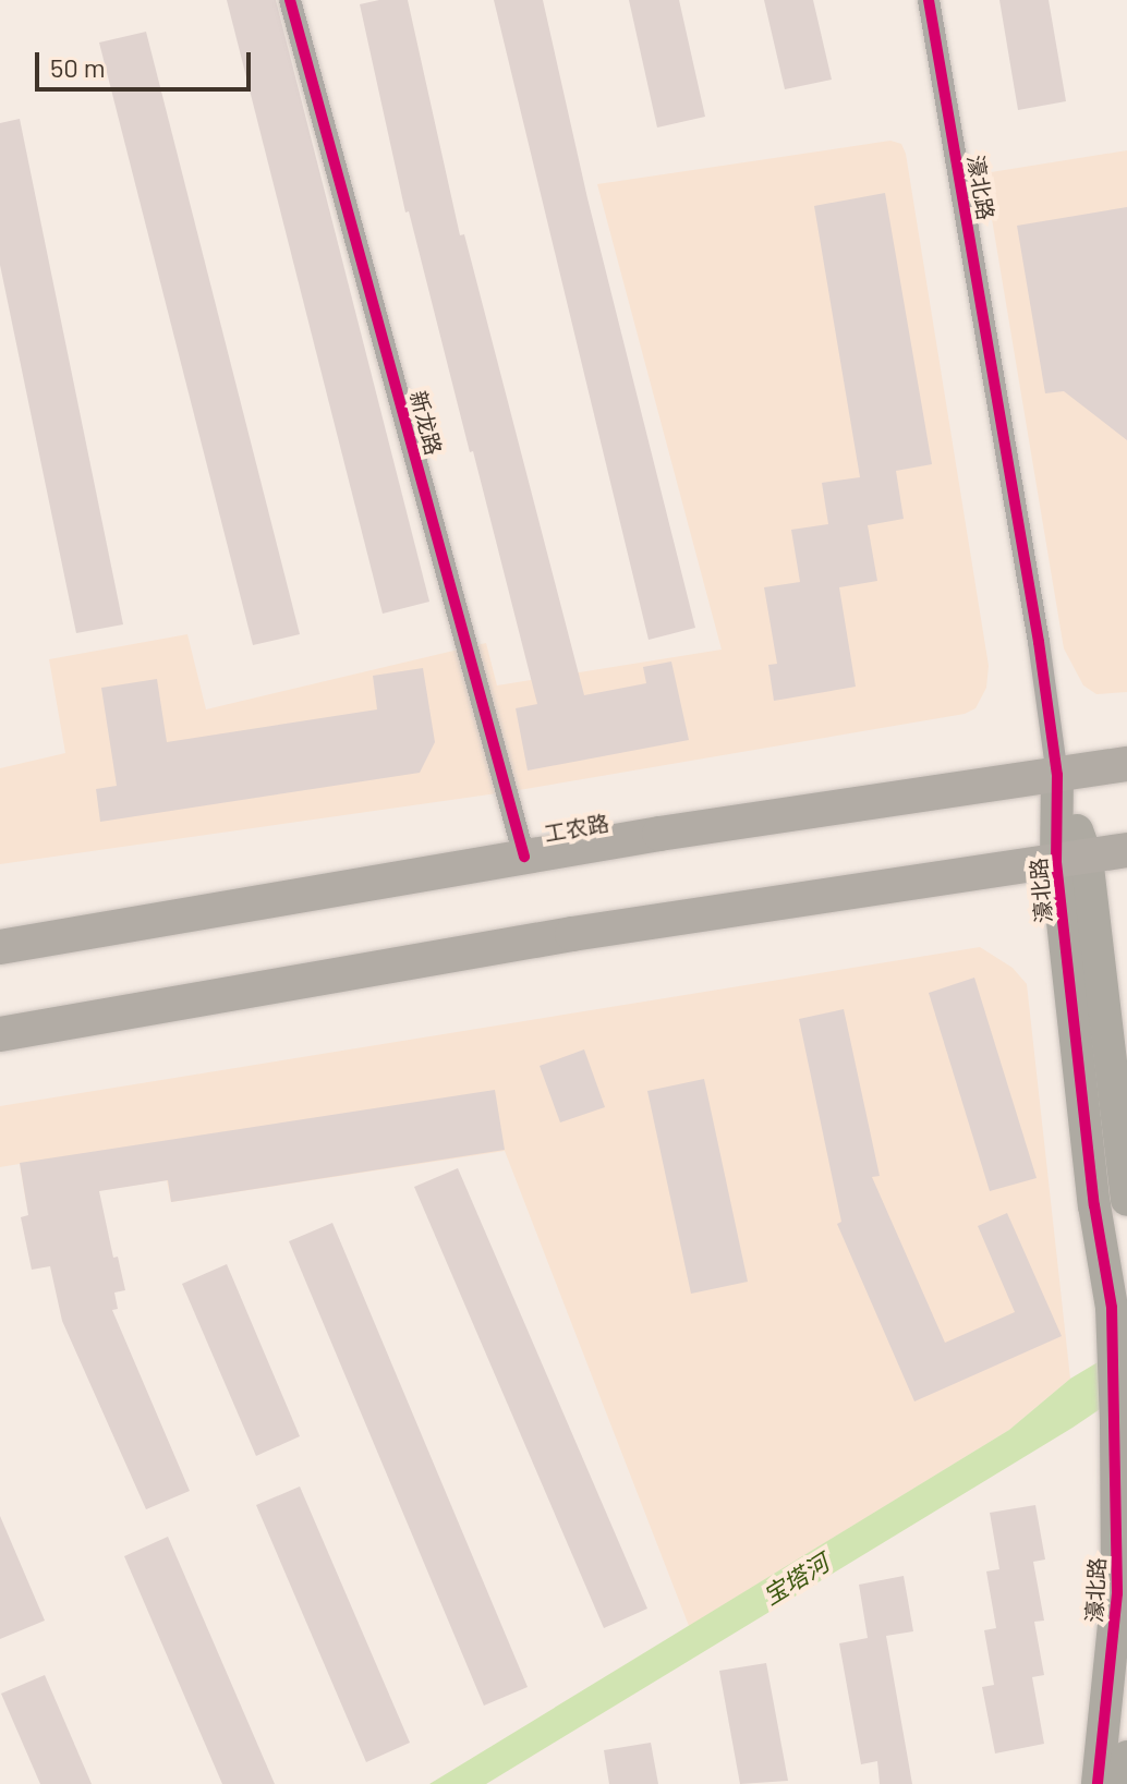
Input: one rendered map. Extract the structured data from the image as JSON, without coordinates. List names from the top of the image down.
{
  "streets": {
    "main road": ["工农路"],
    "street": ["濠北路", "新龙路"]
  },
  "crossings": [
    ["濠北路", "工农路"],
    ["新龙路", "工农路"]
  ],
  "water": ["宝塔河"],
  "scale_bar": "50 m"
}
